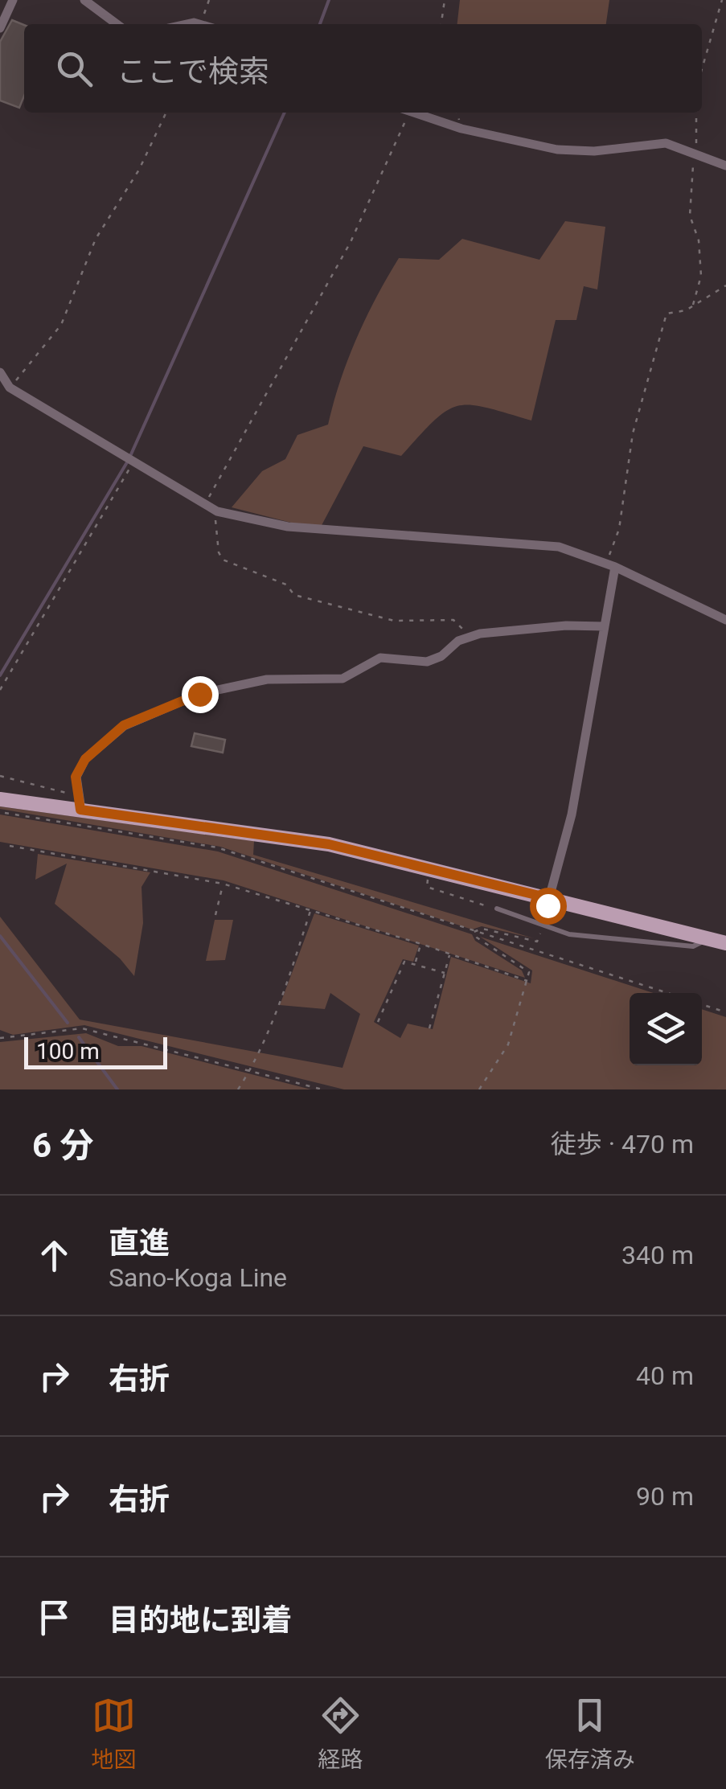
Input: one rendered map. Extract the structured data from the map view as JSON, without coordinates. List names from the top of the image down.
{
  "scale_bar": "100 m",
  "page": {
    "search": "ここで検索",
    "scale": "100 m",
    "heading": ["6 分", "徒歩 · 470 m"],
    "list": [
      ["直進", "Sano-Koga Line", "340 m"],
      ["右折", "40 m"],
      ["右折", "90 m"],
      "目的地に到着"
    ],
    "nav": ["地図", "経路", "保存済み"]
  }
}
